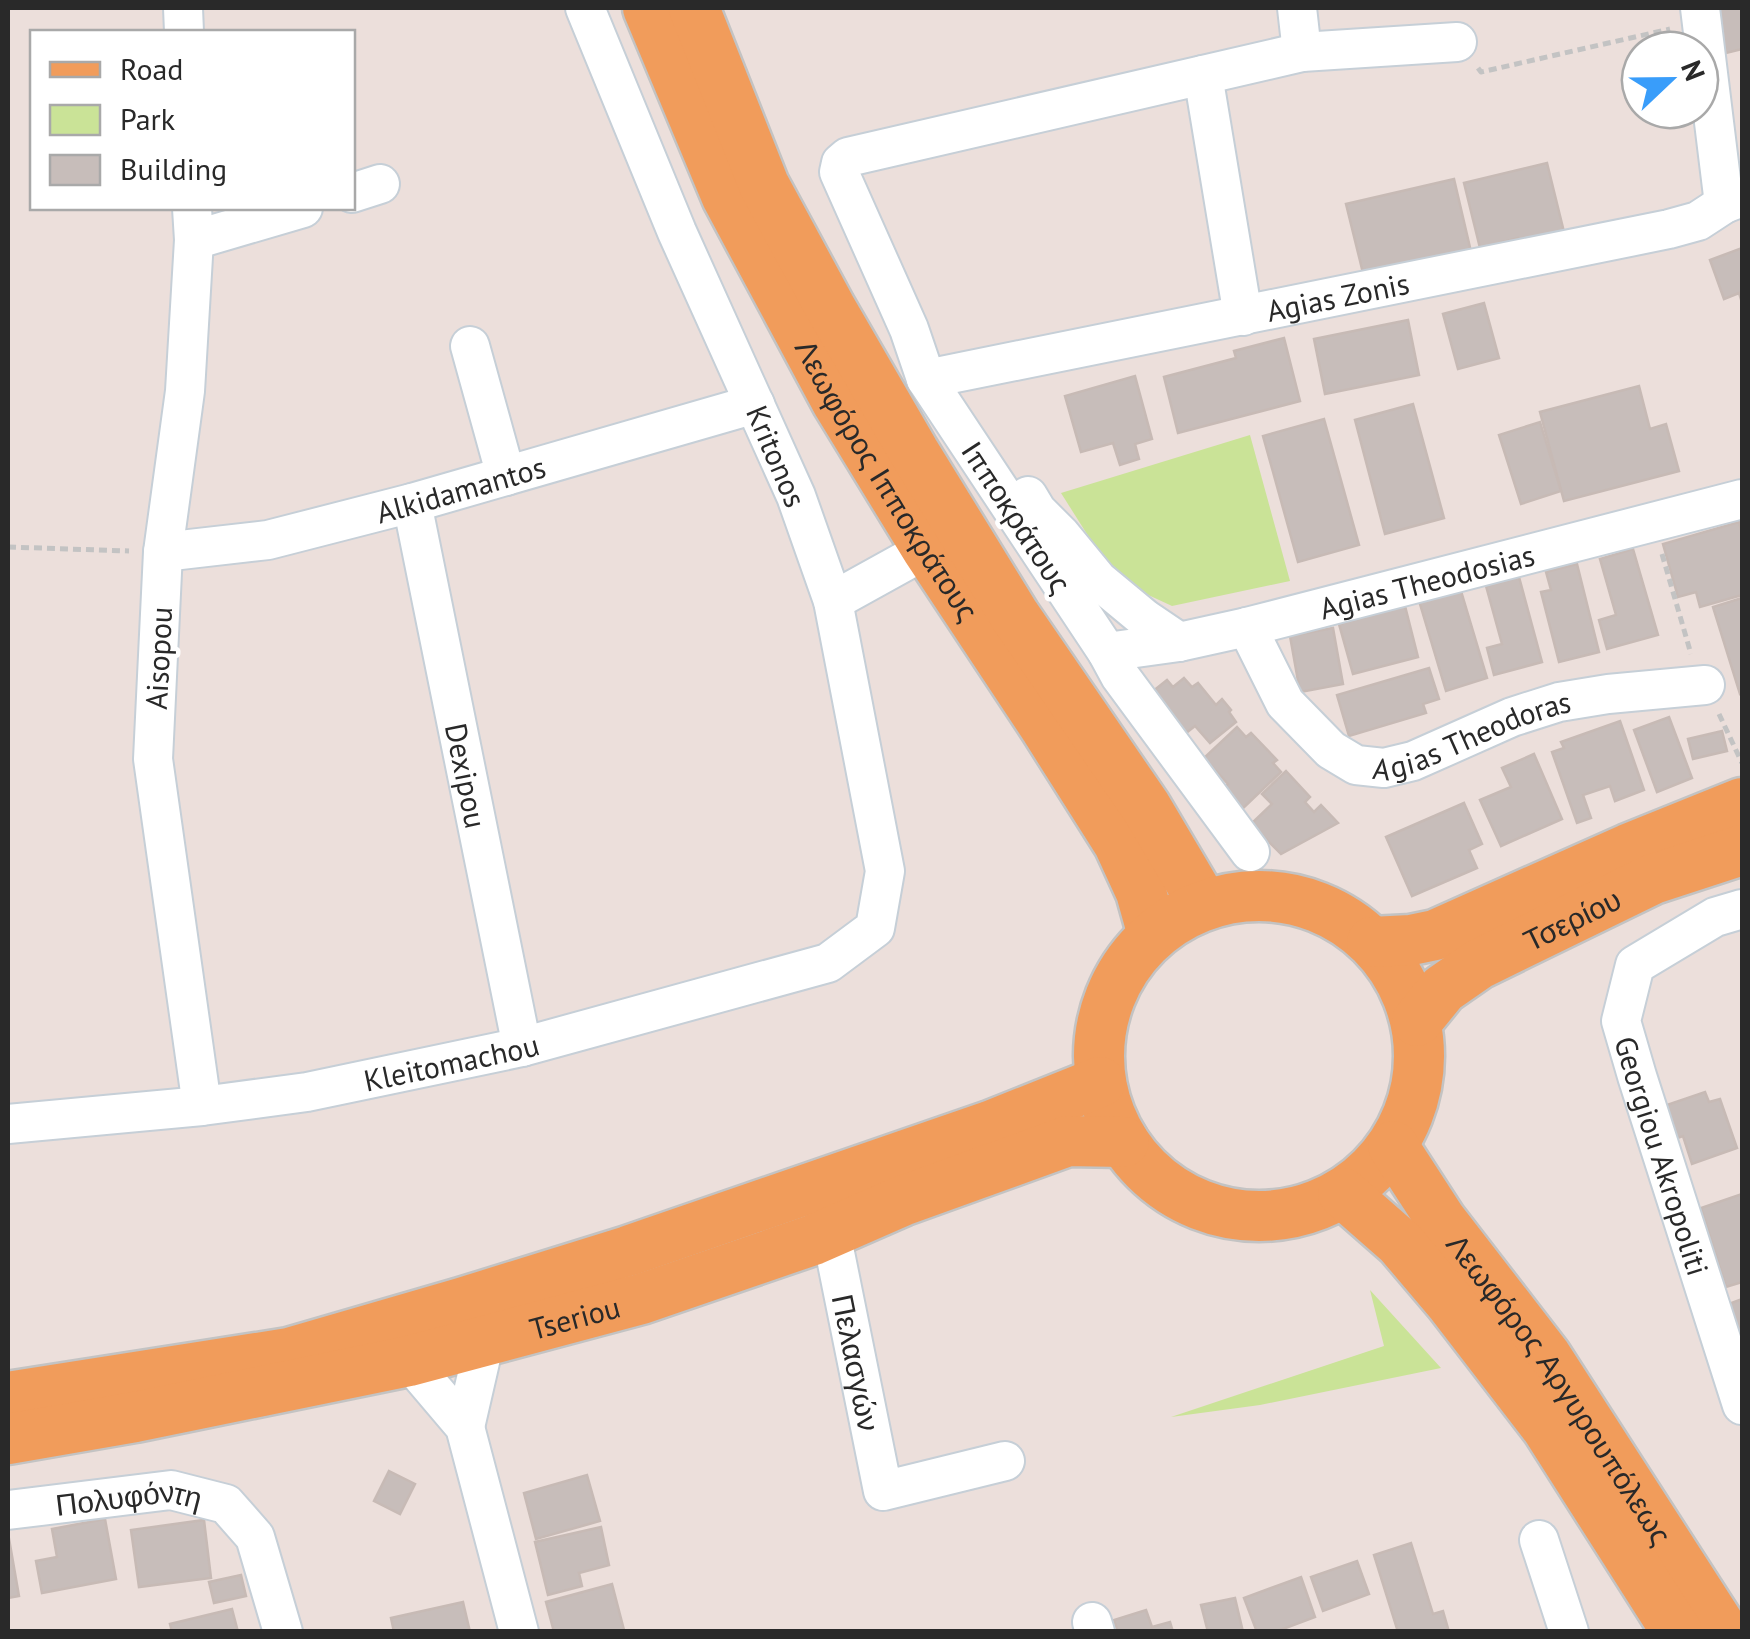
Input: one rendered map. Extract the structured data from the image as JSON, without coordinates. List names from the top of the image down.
{
  "streets": {
    "main road": [
      "Λεωφόρος Ιπποκράτους",
      "Τσερίου",
      "Tseriou",
      "Λεωφόρος Αργυρουπόλεως"
    ],
    "street": [
      "Agias Zonis",
      "Kritonos",
      "Alkidamantos",
      "Ιπποκράτους",
      "Agias Theodosias",
      "Aisopou",
      "Agias Theodoras",
      "Dexipou",
      "Kleitomachou",
      "Georgiou Akropoliti",
      "Πελασγών",
      "Πολυφόντη"
    ]
  },
  "crossings": [
    ["Agias Zonis", "Ιπποκράτους"],
    ["Kritonos", "Alkidamantos"],
    ["Kritonos", "Kleitomachou"],
    ["Λεωφόρος Ιπποκράτους", "Τσερίου"],
    ["Λεωφόρος Ιπποκράτους", "Tseriou"],
    ["Λεωφόρος Ιπποκράτους", "Λεωφόρος Αργυρουπόλεως"],
    ["Alkidamantos", "Aisopou"],
    ["Alkidamantos", "Dexipou"],
    ["Ιπποκράτους", "Agias Theodosias"],
    ["Agias Theodosias", "Agias Theodoras"],
    ["Aisopou", "Kleitomachou"],
    ["Dexipou", "Kleitomachou"],
    ["Τσερίου", "Tseriou"],
    ["Τσερίου", "Λεωφόρος Αργυρουπόλεως"],
    ["Tseriou", "Πελασγών"],
    ["Tseriou", "Λεωφόρος Αργυρουπόλεως"]
  ],
  "legend": ["Road", "Park", "Building"],
  "north": "right"
}
